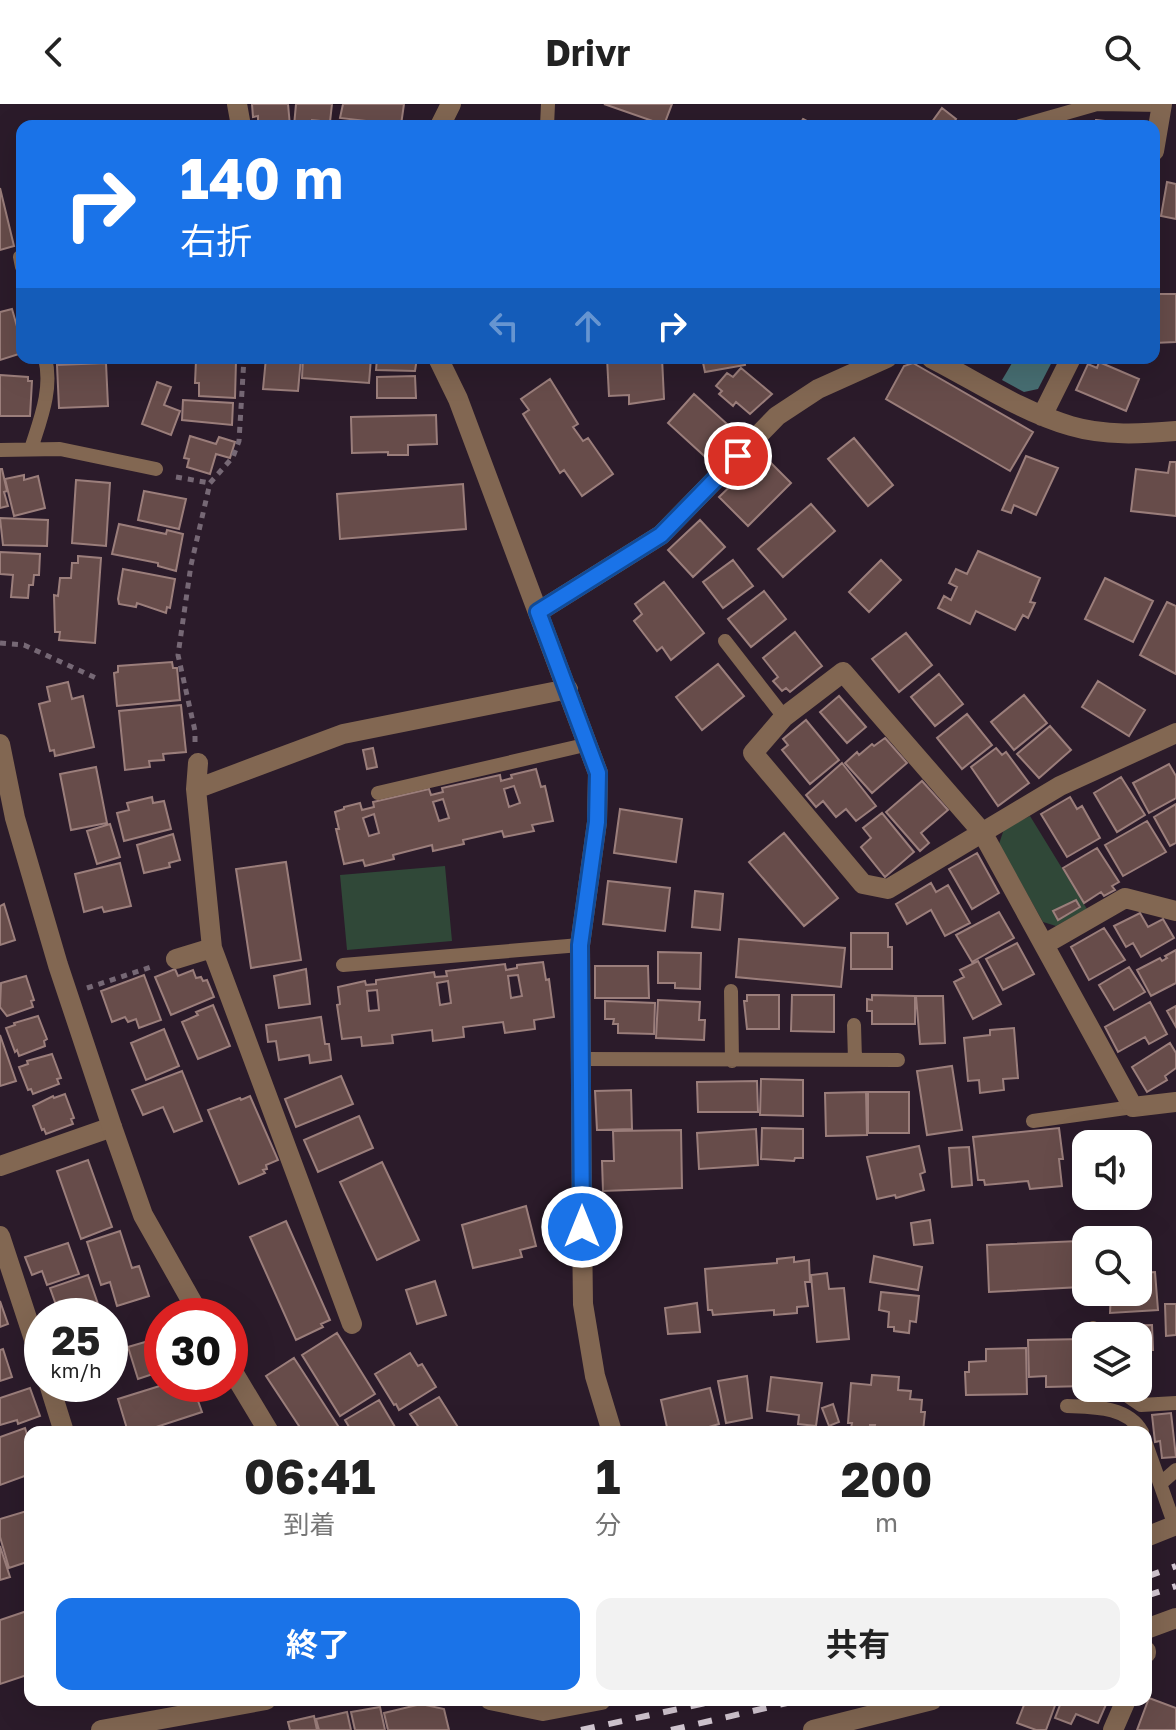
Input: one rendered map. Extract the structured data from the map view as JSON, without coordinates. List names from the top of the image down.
{
  "page": {
    "header": "Drivr",
    "turn": ["140 m", "右折"],
    "speed": "25 km/h",
    "limit": "30",
    "eta": [
      "06:41",
      "到着",
      "1",
      "分",
      "200",
      "m"
    ],
    "buttons": ["終了", "共有"]
  }
}
